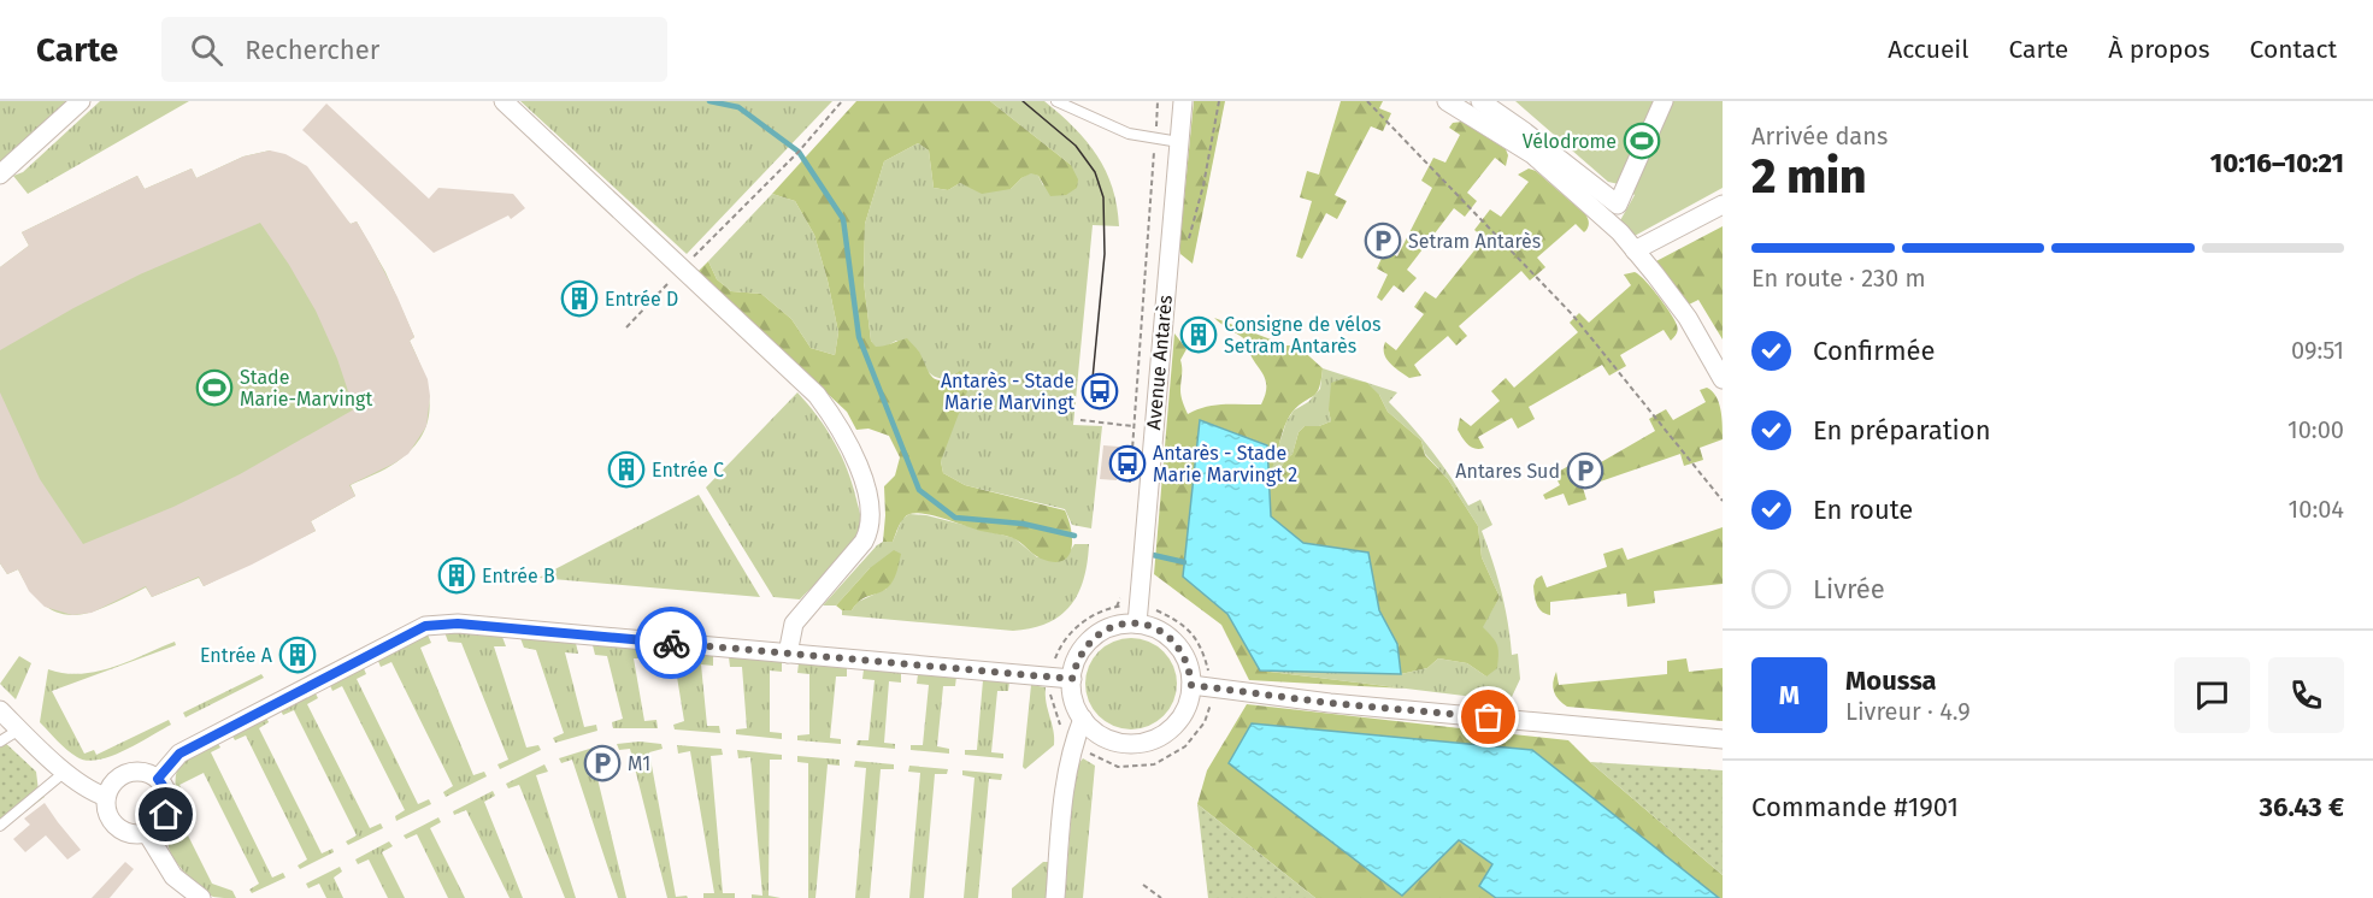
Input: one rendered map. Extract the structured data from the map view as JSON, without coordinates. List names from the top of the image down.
{
  "streets": {
    "street": ["Avenue Antarès"]
  },
  "places": {
    "sports": ["Vélodrome", "Stade Marie-Marvingt"],
    "parking": ["Setram Antarès", "Antares Sud", "M1"],
    "building": [
      "Entrée D",
      "Consigne de vélos Setram Antarès",
      "Entrée C",
      "Entrée B",
      "Entrée A"
    ],
    "bus stop": ["Antarès - Stade Marie Marvingt", "Antarès - Stade Marie Marvingt 2"]
  },
  "page": {
    "header": "Carte",
    "search": "Rechercher",
    "nav": [
      "Accueil",
      "Carte",
      "À propos",
      "Contact"
    ],
    "heading": ["2 min", "Arrivée dans", "10:16–10:21"],
    "panel": [
      "Moussa",
      "Livreur · 4.9",
      "Commande #1901",
      "36.43 €"
    ],
    "bar": "En route · 230 m",
    "list": [
      ["Confirmée", "09:51"],
      ["En préparation", "10:00"],
      ["En route", "10:04"],
      "Livrée"
    ],
    "round": "M"
  }
}
